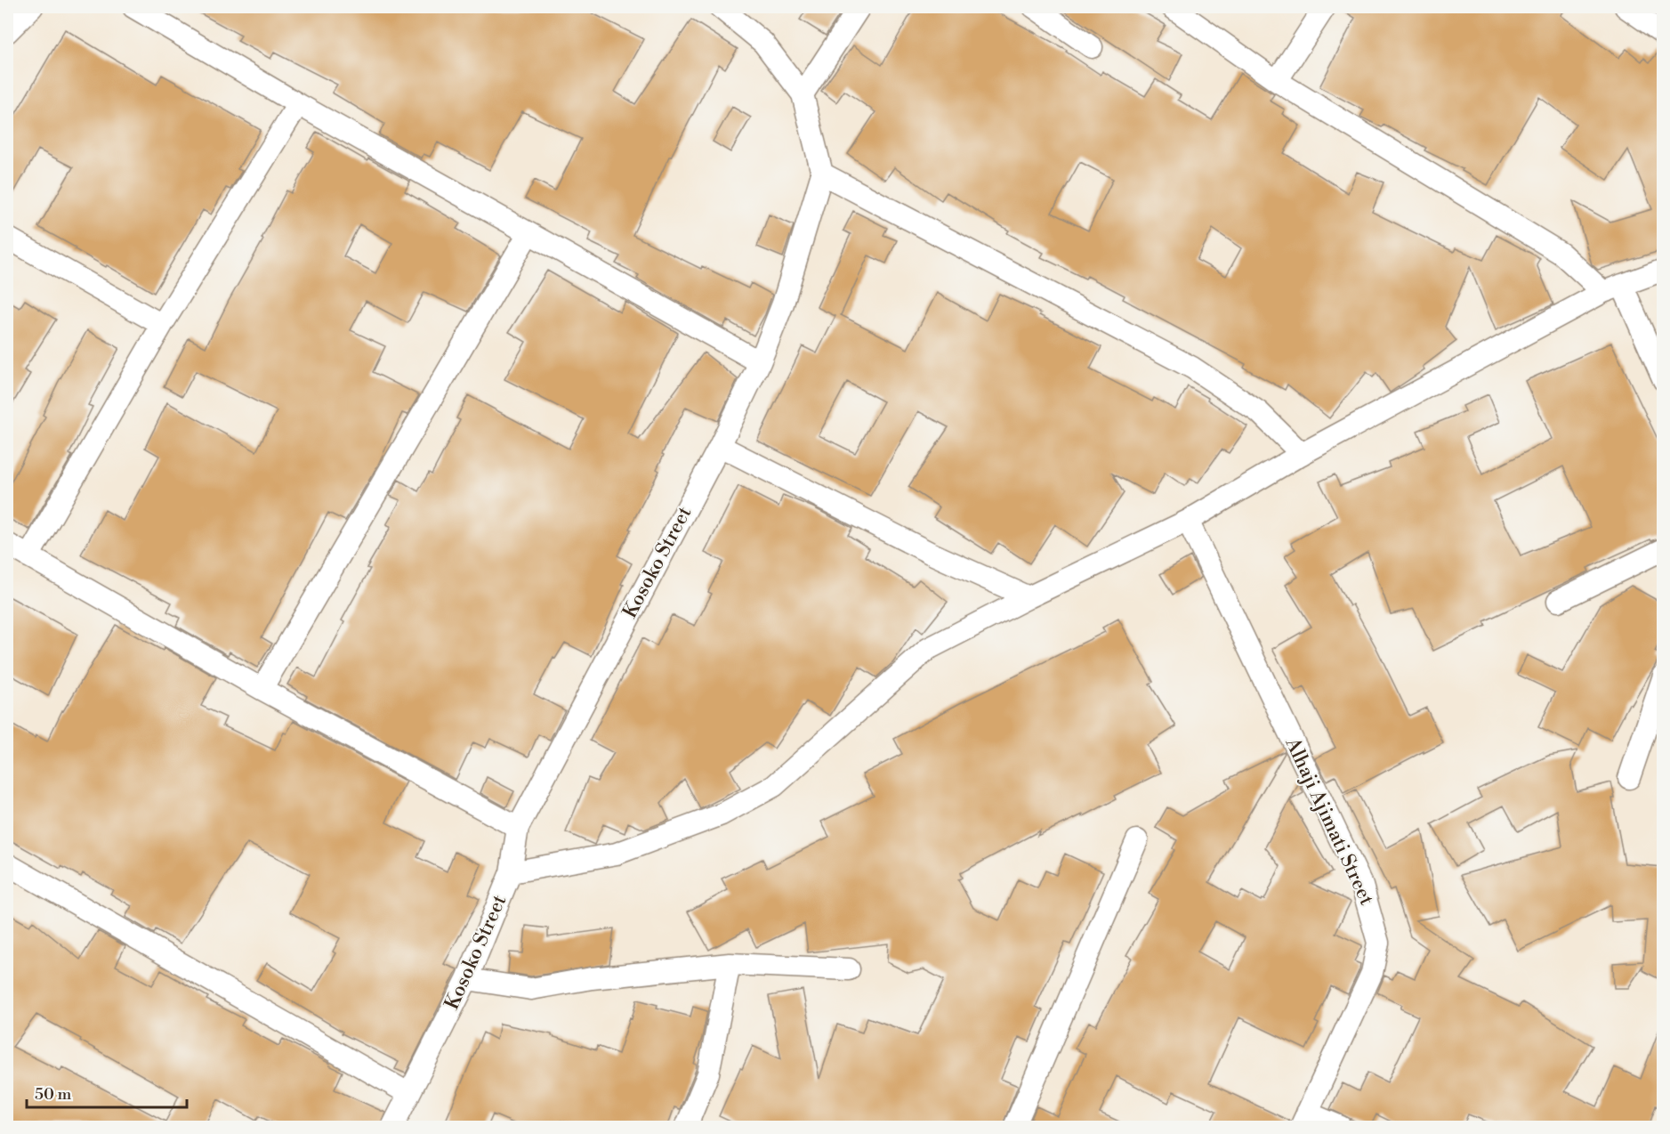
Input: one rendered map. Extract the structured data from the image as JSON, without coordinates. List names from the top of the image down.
{
  "streets": {
    "street": ["Kosoko Street", "Alhaji Ajimati Street"]
  },
  "scale_bar": "50 m"
}
